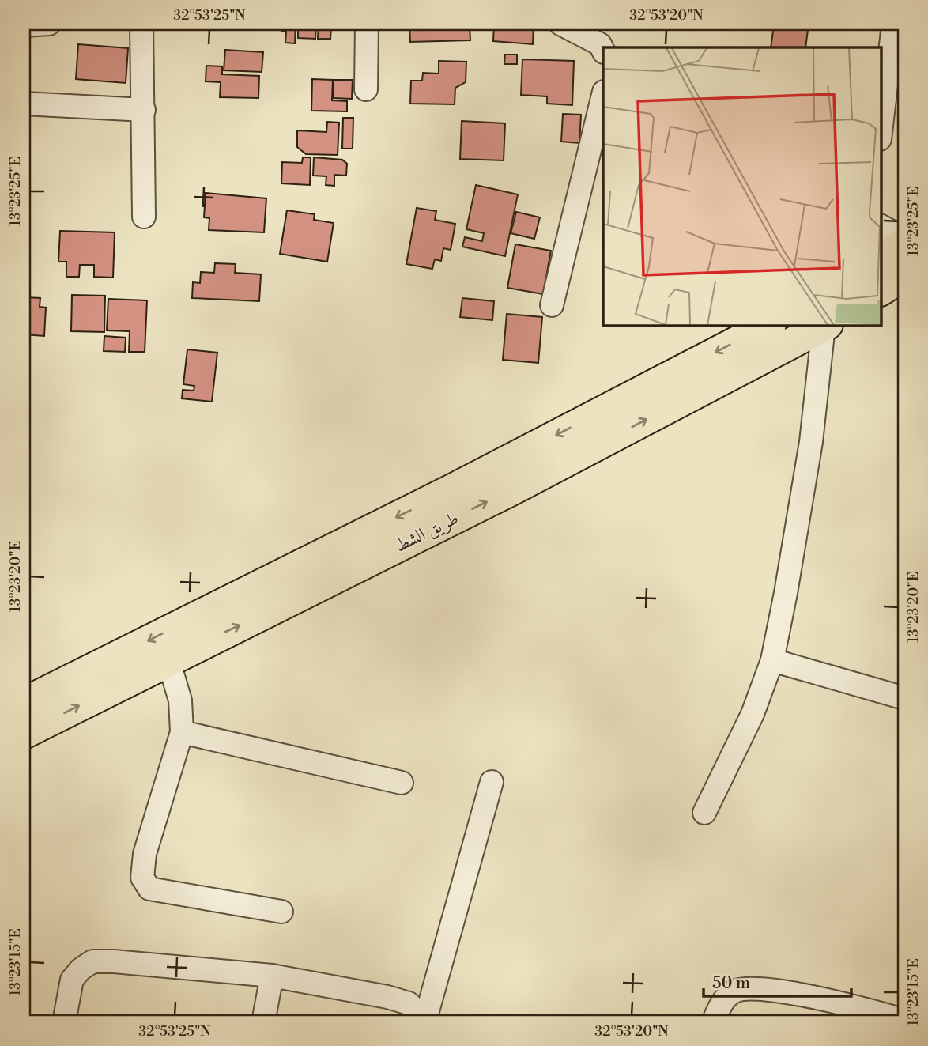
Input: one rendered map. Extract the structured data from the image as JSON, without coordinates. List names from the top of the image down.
{
  "streets": {
    "highway": ["طريق الشط"]
  },
  "scale_bar": "50 m",
  "coordinates": [
    "32°53'25\"N",
    "32°53'20\"N",
    "13°23'25\"E",
    "13°23'20\"E",
    "13°23'15\"E"
  ]
}
